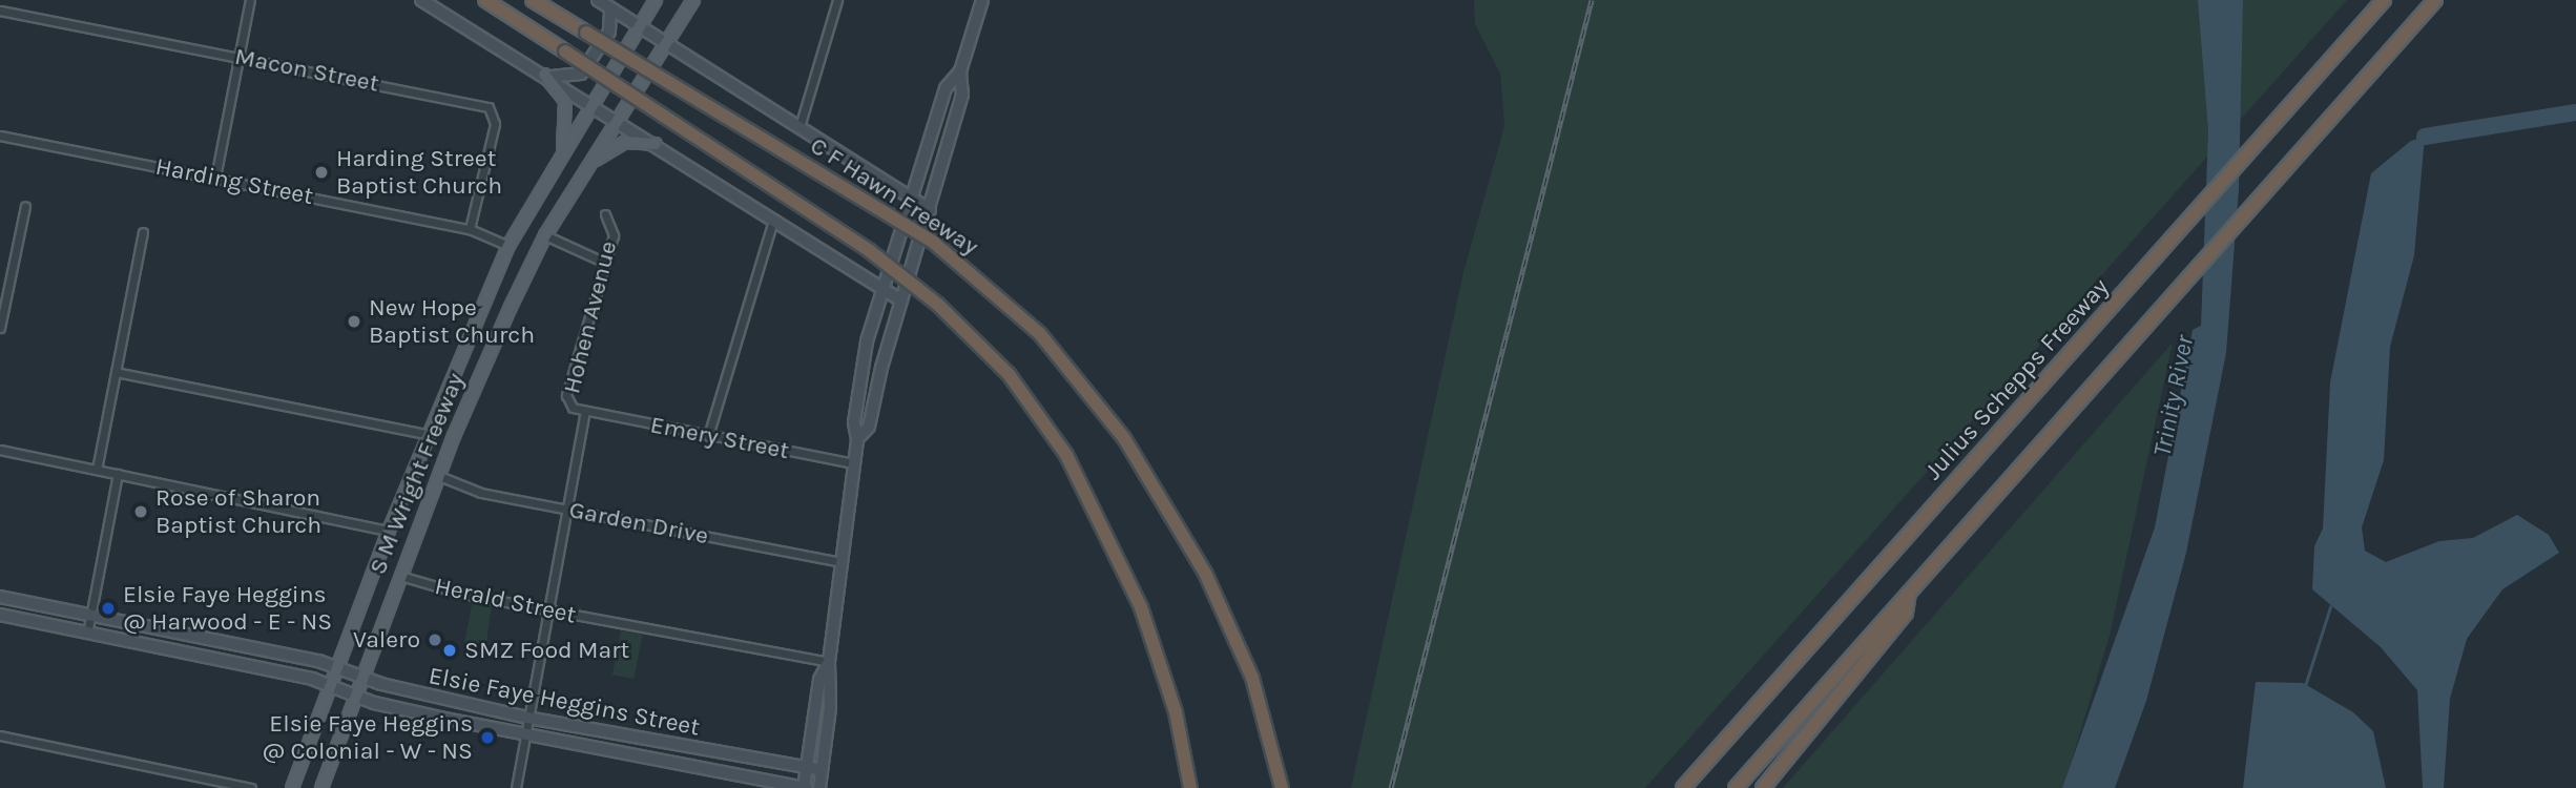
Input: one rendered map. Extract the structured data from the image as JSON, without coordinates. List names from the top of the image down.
{
  "streets": {
    "highway": ["C F Hawn Freeway", "Julius Schepps Freeway"],
    "main road": ["S M Wright Freeway", "Elsie Faye Heggins Street"],
    "street": [
      "Macon Street",
      "Harding Street",
      "Hohen Avenue",
      "Emery Street",
      "Garden Drive",
      "Herald Street"
    ]
  },
  "crossings": [
    ["Macon Street", "Harding Street"],
    ["Harding Street", "S M Wright Freeway"],
    ["C F Hawn Freeway", "S M Wright Freeway"],
    ["Hohen Avenue", "Emery Street"],
    ["S M Wright Freeway", "Garden Drive"],
    ["S M Wright Freeway", "Herald Street"],
    ["S M Wright Freeway", "Elsie Faye Heggins Street"]
  ],
  "water": ["Trinity River"],
  "places": [
    "Harding Street Baptist Church",
    "New Hope Baptist Church",
    "Rose of Sharon Baptist Church",
    "Elsie Faye Heggins @ Harwood - E - NS",
    "Valero",
    "SMZ Food Mart",
    "Elsie Faye Heggins @ Colonial - W - NS"
  ]
}
